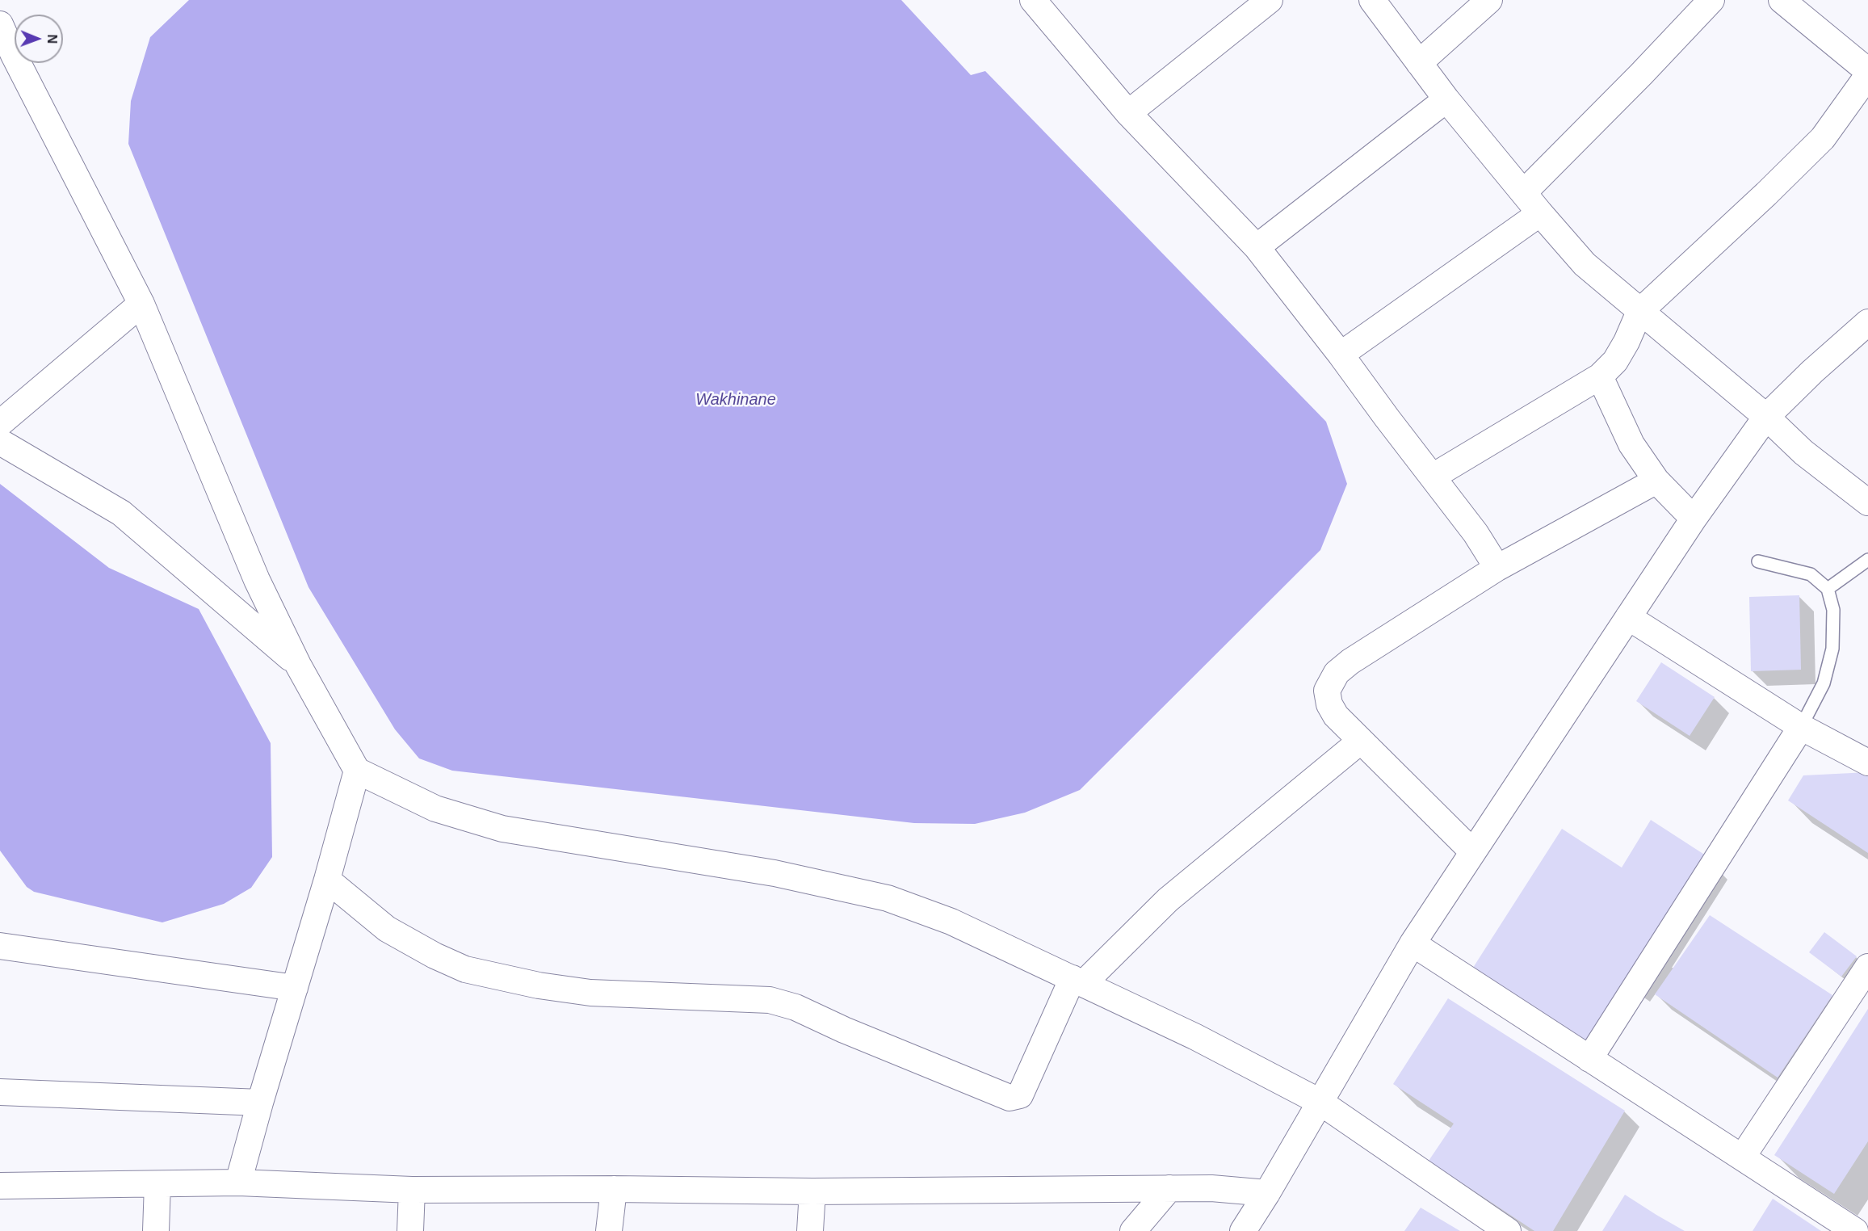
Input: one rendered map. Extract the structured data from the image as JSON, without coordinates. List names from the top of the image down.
{
  "water": ["Wakhinane"],
  "north": "right"
}
